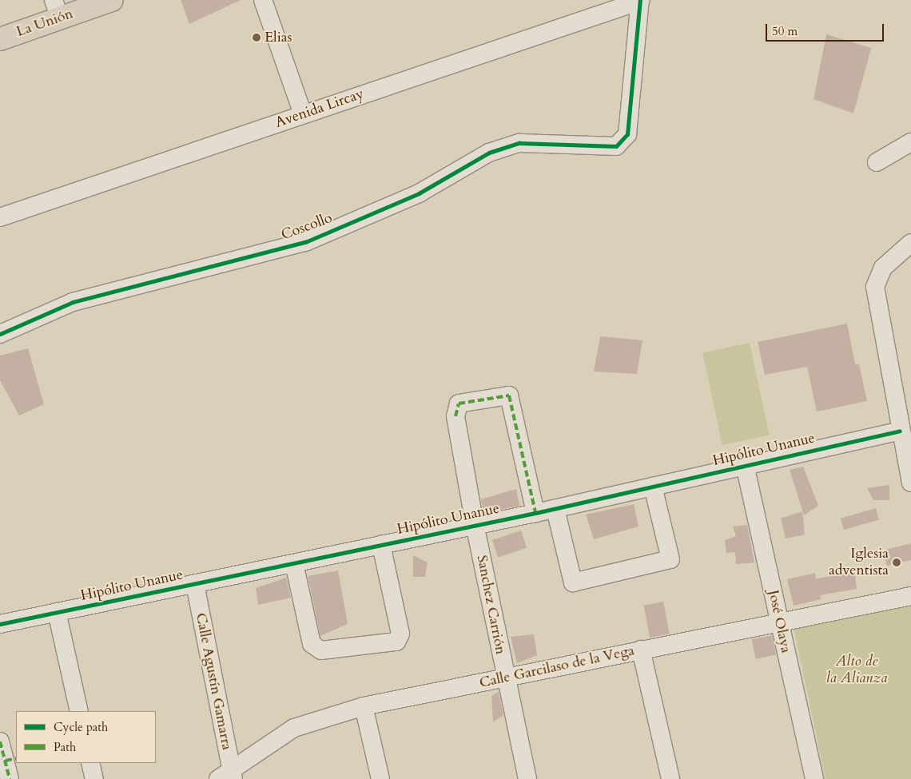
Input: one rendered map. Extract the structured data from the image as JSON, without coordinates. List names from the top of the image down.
{
  "streets": {
    "main road": ["La Unión"],
    "street": [
      "Avenida Lircay",
      "Coscollo",
      "Hipólito Unanue",
      "Sanchez Carrión",
      "José Olaya",
      "Calle Garcilaso de la Vega",
      "Calle Agustín Gamarra"
    ]
  },
  "crossings": [
    ["Avenida Lircay", "Coscollo"],
    ["Hipólito Unanue", "Sanchez Carrión"],
    ["Hipólito Unanue", "José Olaya"],
    ["Hipólito Unanue", "Calle Agustín Gamarra"],
    ["Sanchez Carrión", "Calle Garcilaso de la Vega"],
    ["José Olaya", "Calle Garcilaso de la Vega"],
    ["Calle Garcilaso de la Vega", "Calle Agustín Gamarra"]
  ],
  "parks": ["Alto de la Alianza"],
  "places": ["Elias", "Iglesia adventista"],
  "legend": ["Cycle path", "Path"],
  "scale_bar": "50 m"
}
